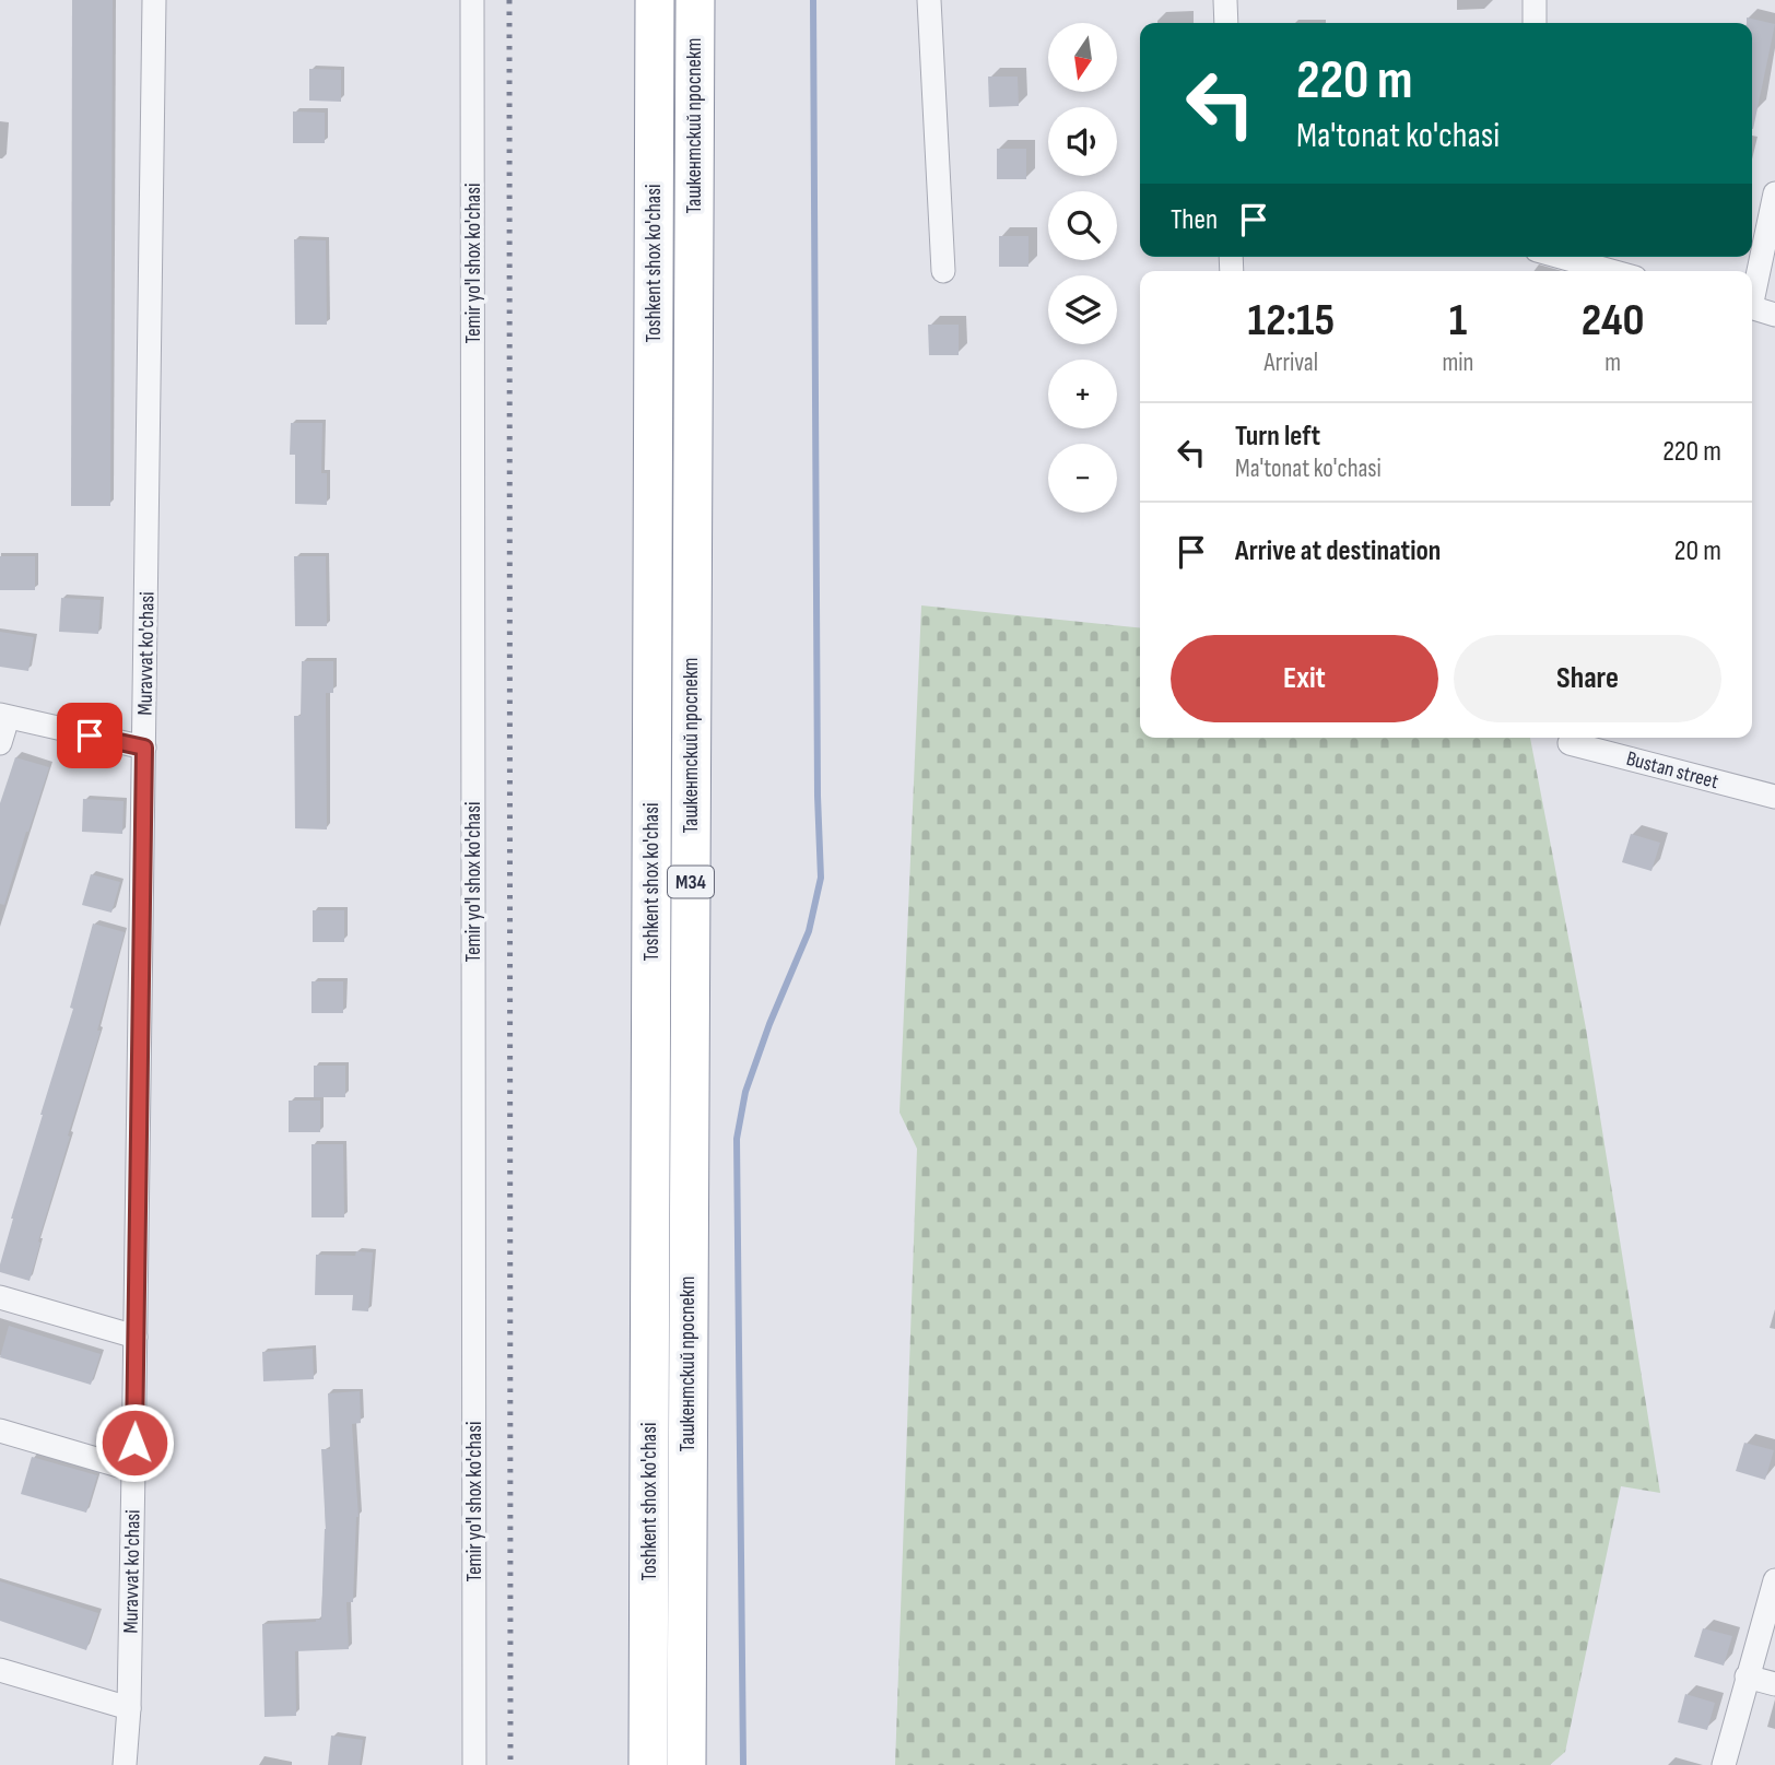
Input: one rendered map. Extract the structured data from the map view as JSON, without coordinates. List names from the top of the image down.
{
  "streets": {
    "highway": ["Ташкентский проспект", "Toshkent shox ko'chasi", "M34"],
    "street": ["Temir yo'l shox ko'chasi", "Muravvat ko'chasi", "Bustаn street"]
  },
  "north": "bottom",
  "page": {
    "map_buttons": ["+", "−"],
    "turn": ["220 m", "Ma'tonat ko'chasi"],
    "then": "Then",
    "eta": [
      "12:15",
      "Arrival",
      "1",
      "min",
      "240",
      "m"
    ],
    "list": [
      {
        "name": "Turn left",
        "note": "Ma'tonat ko'chasi",
        "value": "220 m"
      },
      {
        "name": "Arrive at destination",
        "value": "20 m"
      }
    ],
    "buttons": ["Exit", "Share"]
  }
}
